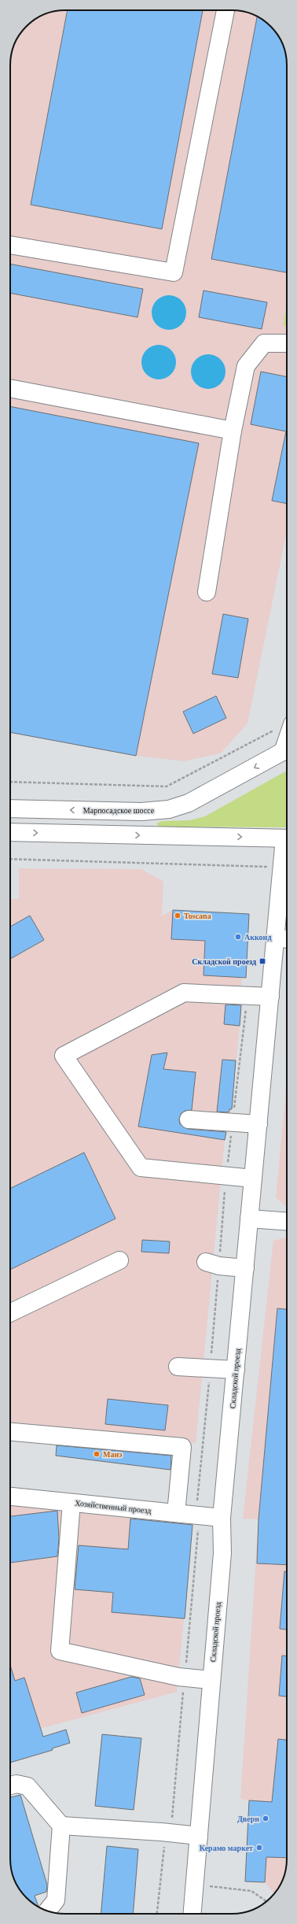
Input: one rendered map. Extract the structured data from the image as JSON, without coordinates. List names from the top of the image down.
{
  "streets": {
    "street": ["Марпосадское шоссе", "Складской проезд", "Хозяйственный проезд"]
  },
  "crossings": [
    ["Складской проезд", "Хозяйственный проезд"]
  ],
  "places": {
    "other": [
      "Toscana",
      "Акконд",
      "Манэ",
      "Двери",
      "Керамо маркет"
    ],
    "transit": ["Складской проезд"]
  }
}
